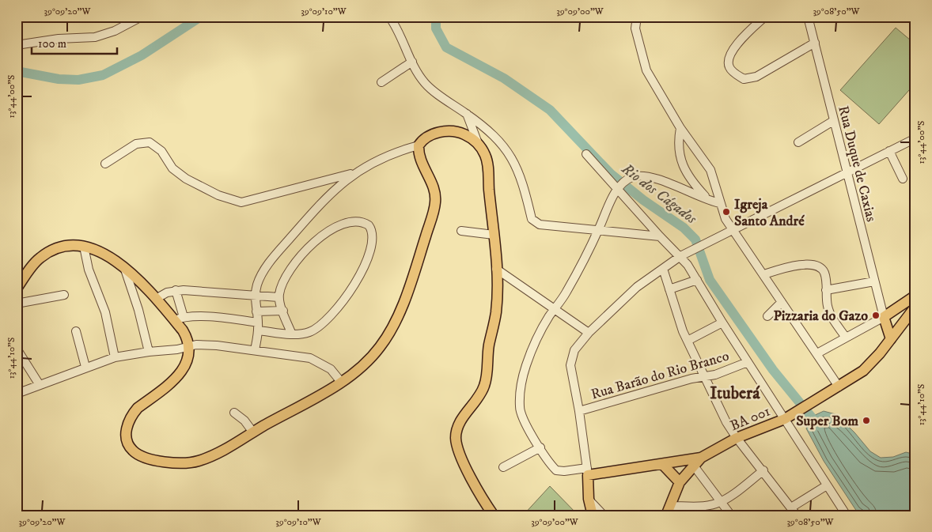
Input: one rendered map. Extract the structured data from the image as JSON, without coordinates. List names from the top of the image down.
{
  "streets": {
    "main road": ["BA 001"],
    "street": ["Rua Duque de Caxias", "Rua Barão do Rio Branco"]
  },
  "districts": ["Ituberá"],
  "water": ["Rio dos Cágados"],
  "places": ["Igreja Santo André", "Pizzaria do Gazo", "Super Bom"],
  "scale_bar": "100 m",
  "coordinates": [
    "39°09'20\"W",
    "39°09'10\"W",
    "39°09'00\"W",
    "39°08'50\"W",
    "13°44'00\"S",
    "13°44'10\"S"
  ]
}
